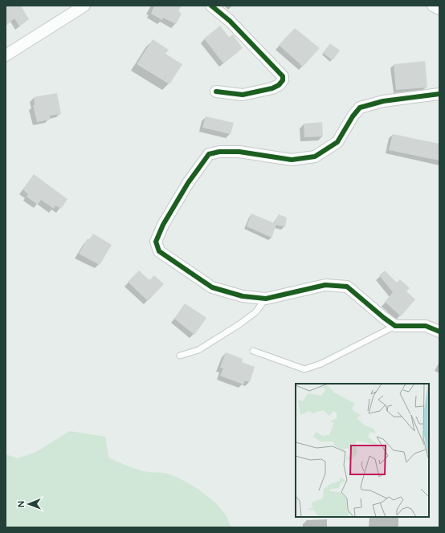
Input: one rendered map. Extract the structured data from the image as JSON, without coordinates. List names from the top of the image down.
{
  "north": "left"
}
